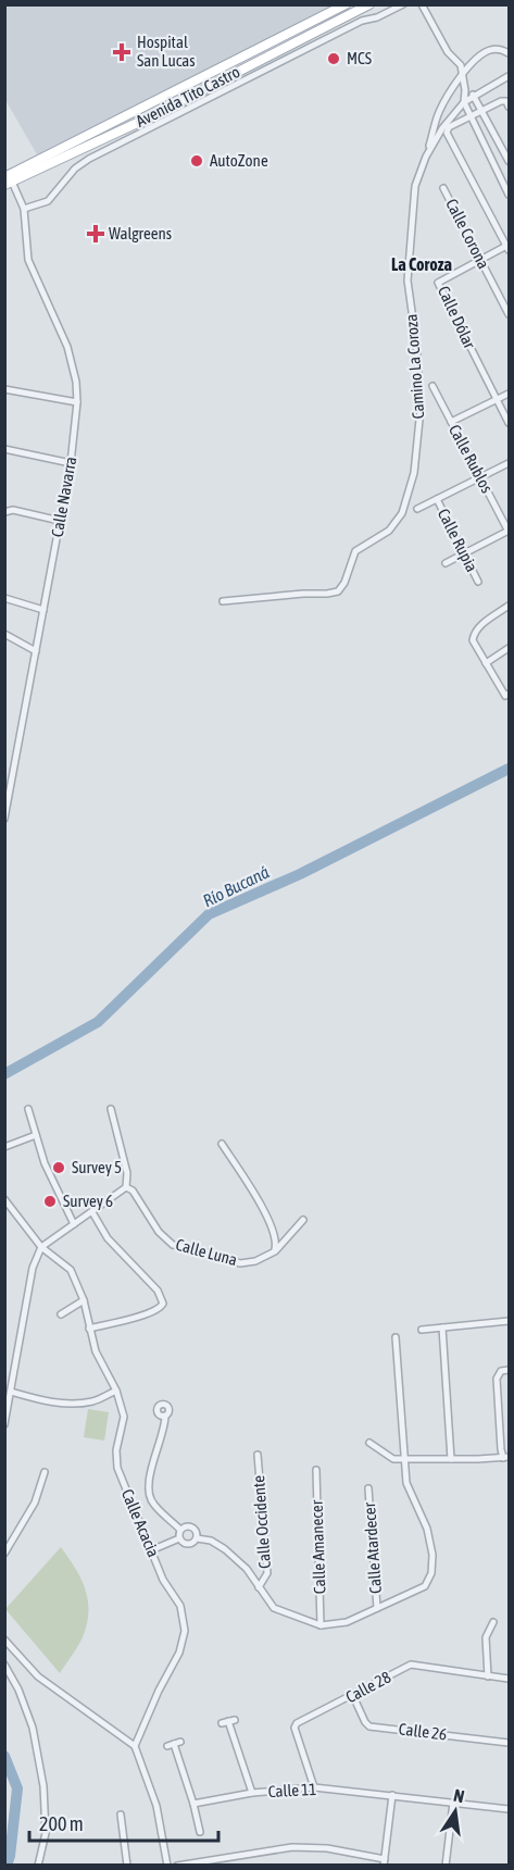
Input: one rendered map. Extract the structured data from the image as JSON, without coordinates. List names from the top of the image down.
{
  "streets": {
    "main road": ["Avenida Tito Castro"],
    "street": [
      "Calle Corona",
      "Calle Dólar",
      "Camino La Coroza",
      "Calle Rublos",
      "Calle Navarra",
      "Calle Rupia",
      "Calle Luna",
      "Calle Occidente",
      "Calle Acacia",
      "Calle Amanecer",
      "Calle Atardecer",
      "Calle 28",
      "Calle 26",
      "Calle 11"
    ]
  },
  "crossings": [
    ["Avenida Tito Castro", "Calle Navarra"],
    ["Calle Corona", "Calle Dólar"],
    ["Calle 28", "Calle 26"],
    ["Calle 28", "Calle 11"]
  ],
  "districts": ["La Coroza"],
  "water": ["Río Bucaná"],
  "places": {
    "health": ["Hospital San Lucas", "Walgreens"],
    "other": [
      "MCS",
      "AutoZone",
      "Survey 5",
      "Survey 6"
    ]
  },
  "scale_bar": "200 m",
  "north": "top"
}
